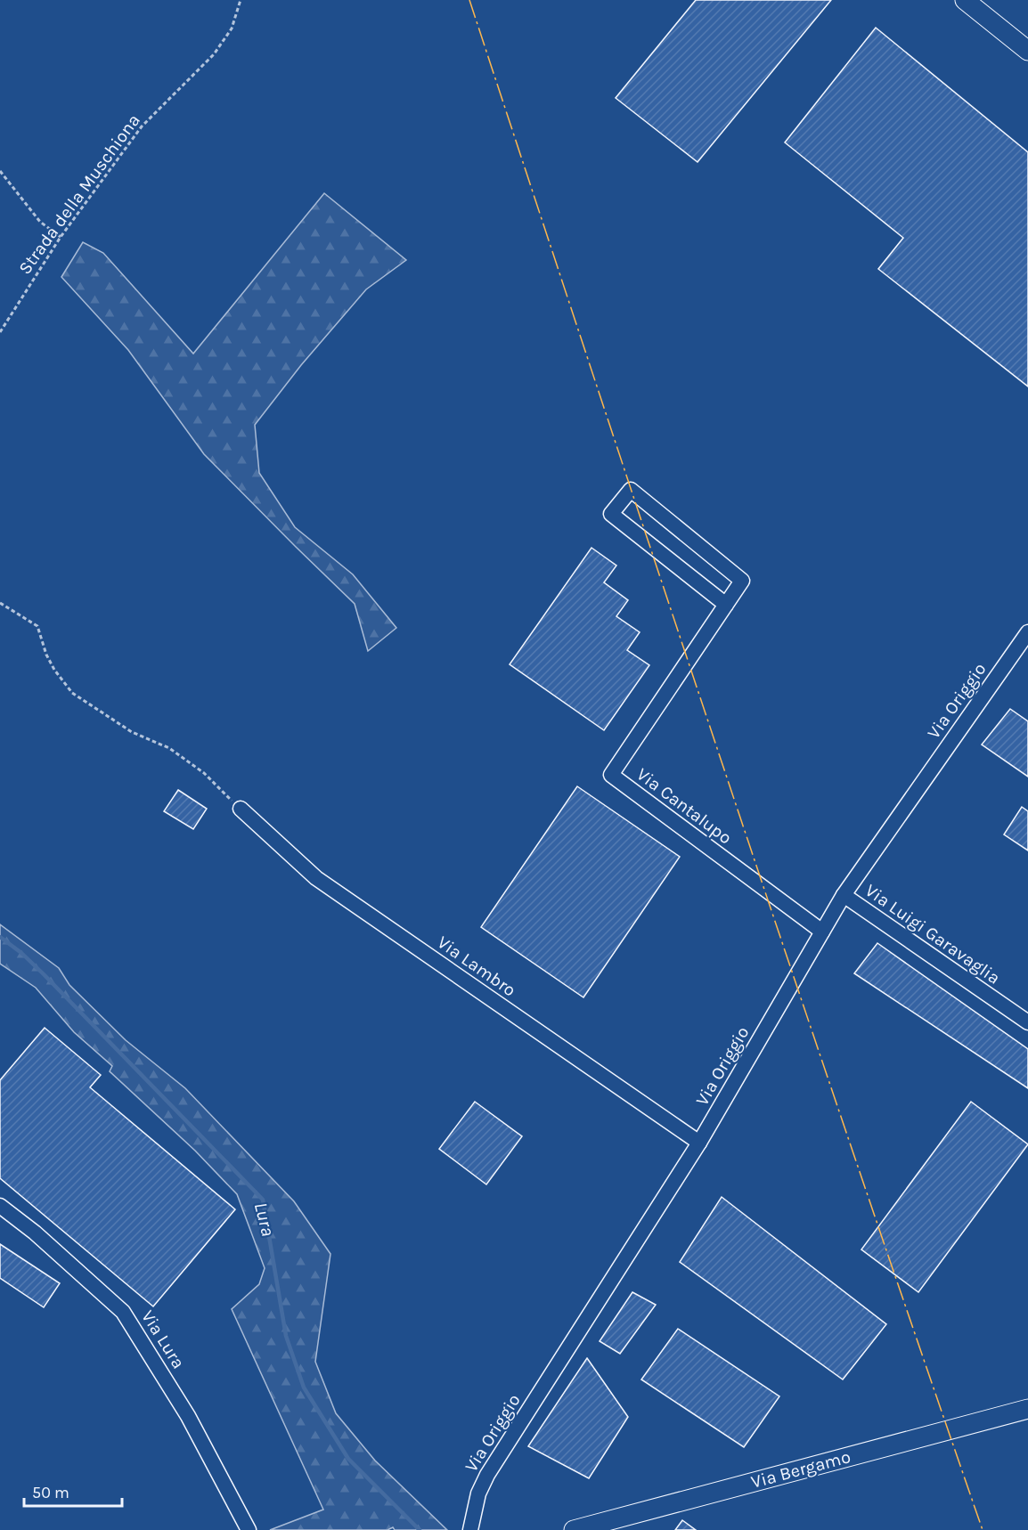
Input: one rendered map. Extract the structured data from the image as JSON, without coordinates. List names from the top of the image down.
{
  "streets": {
    "main road": ["Via Bergamo"],
    "street": [
      "Via Origgio",
      "Via Cantalupo",
      "Via Luigi Garavaglia",
      "Via Lambro",
      "Via Lura"
    ],
    "path": ["Strada della Muschiona"]
  },
  "crossings": [
    ["Via Origgio", "Via Cantalupo"],
    ["Via Origgio", "Via Luigi Garavaglia"],
    ["Via Origgio", "Via Lambro"]
  ],
  "water": ["Lura"],
  "scale_bar": "50 m"
}
